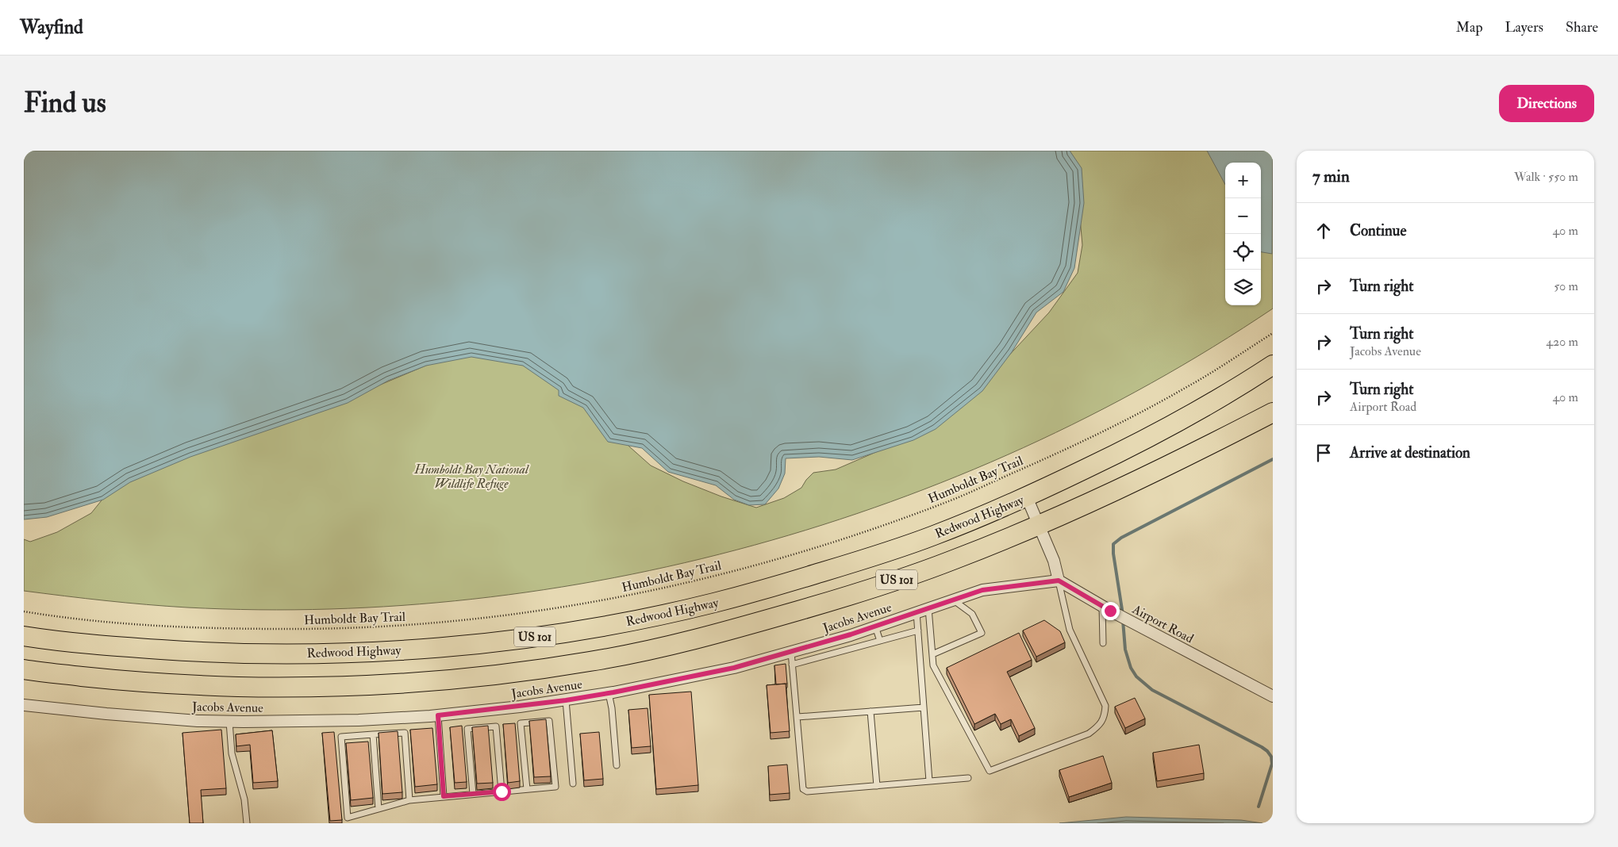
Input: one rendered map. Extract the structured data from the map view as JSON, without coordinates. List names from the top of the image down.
{
  "streets": {
    "highway": ["Redwood Highway", "US 101"],
    "street": ["Jacobs Avenue", "Airport Road"],
    "path": ["Humboldt Bay Trail"]
  },
  "crossings": [
    ["Jacobs Avenue", "Airport Road"]
  ],
  "parks": ["Humboldt Bay National Wildlife Refuge"],
  "page": {
    "header": "Wayfind",
    "nav": ["Map", "Layers", "Share"],
    "buttons": "Directions",
    "title": "Find us",
    "heading": ["7 min", "Walk · 550 m"],
    "map_buttons": ["+", "−"],
    "list": [
      ["Continue", "40 m"],
      ["Turn right", "50 m"],
      ["Turn right", "Jacobs Avenue", "420 m"],
      ["Turn right", "Airport Road", "40 m"],
      "Arrive at destination"
    ]
  }
}
